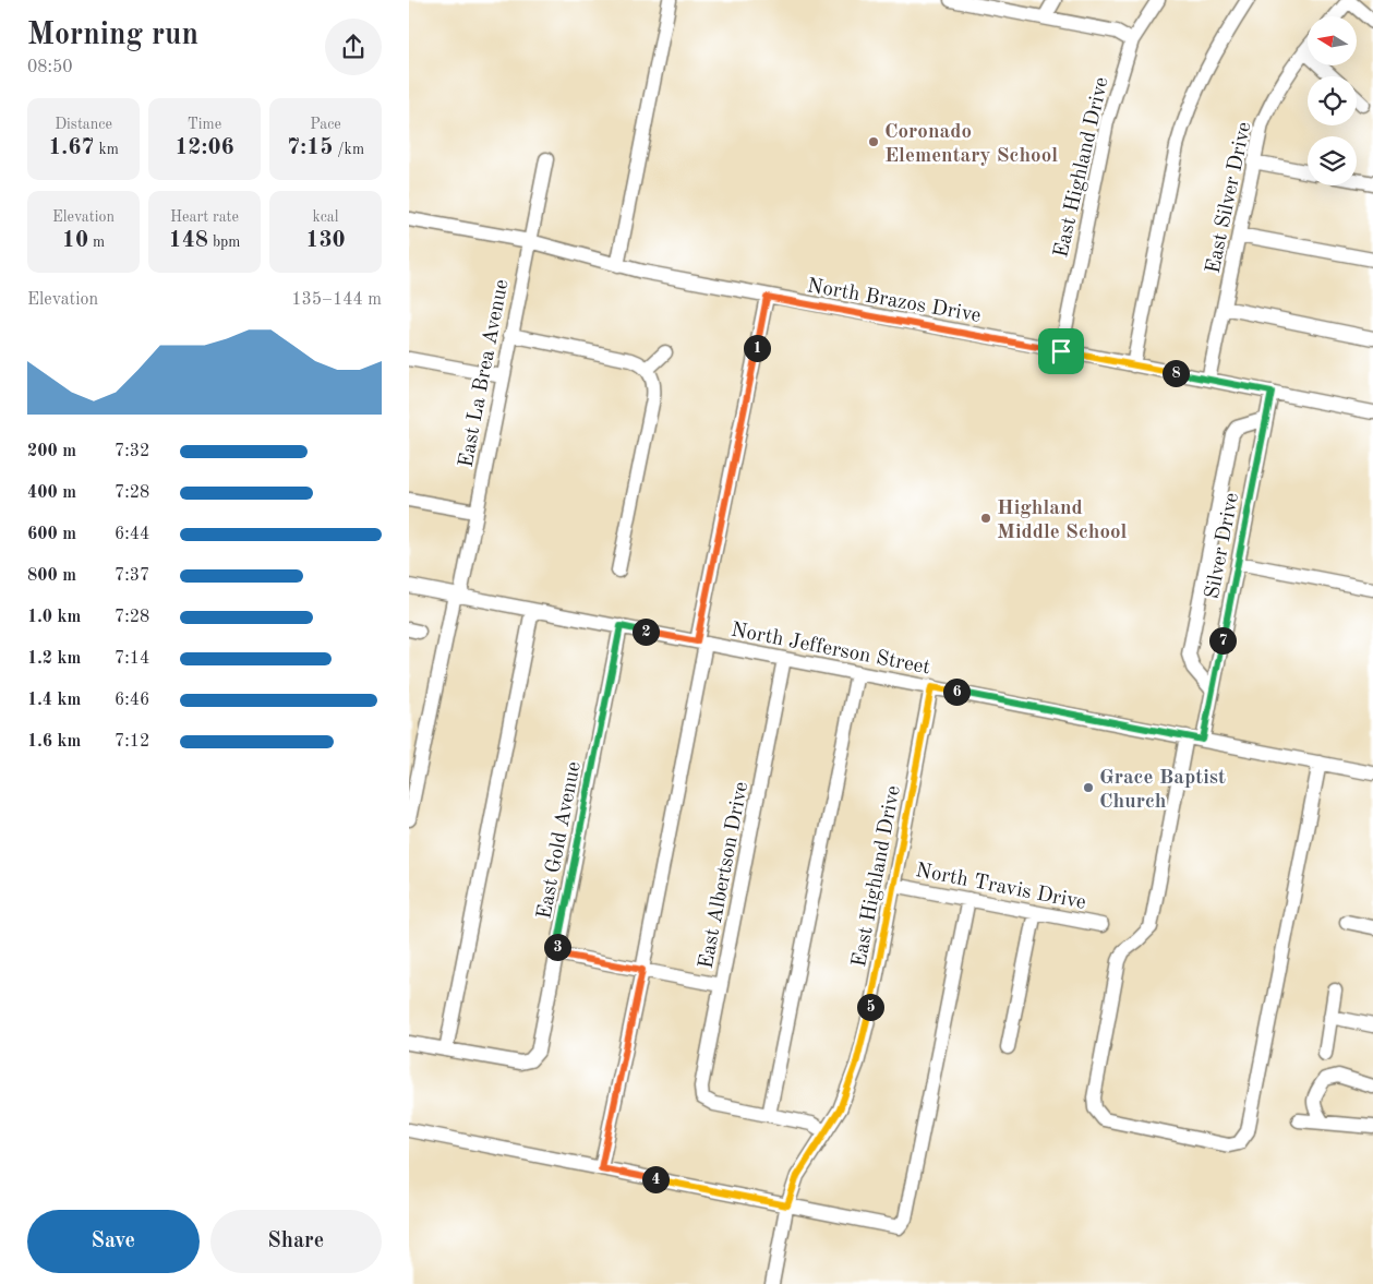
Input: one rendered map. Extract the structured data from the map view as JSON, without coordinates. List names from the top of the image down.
{
  "streets": {
    "street": [
      "East Highland Drive",
      "East Silver Drive",
      "North Brazos Drive",
      "East La Brea Avenue",
      "Silver Drive",
      "North Jefferson Street",
      "East Gold Avenue",
      "East Albertson Drive",
      "North Travis Drive"
    ]
  },
  "crossings": [
    ["East Highland Drive", "North Brazos Drive"],
    ["East Highland Drive", "North Jefferson Street"],
    ["East Highland Drive", "North Travis Drive"],
    ["East Silver Drive", "North Brazos Drive"],
    ["North Brazos Drive", "East La Brea Avenue"],
    ["North Brazos Drive", "Silver Drive"],
    ["East La Brea Avenue", "North Jefferson Street"],
    ["Silver Drive", "North Jefferson Street"],
    ["North Jefferson Street", "East Gold Avenue"],
    ["North Jefferson Street", "East Albertson Drive"]
  ],
  "places": ["Coronado Elementary School", "Highland Middle School", "Grace Baptist Church"],
  "north": "left",
  "page": {
    "heading": ["Morning run", "08:50"],
    "stats": [
      ["Distance", "1.67 km"],
      ["Time", "12:06"],
      ["Pace", "7:15 /km"],
      ["Elevation", "10 m"],
      ["Heart rate", "148 bpm"],
      ["kcal", "130"]
    ],
    "chart": ["Elevation", "135–144 m"],
    "pins": [
      "1",
      "8",
      "2",
      "7",
      "6",
      "3",
      "5",
      "4"
    ],
    "list": [
      {
        "name": "200 m",
        "note": "7:32"
      },
      {
        "name": "400 m",
        "note": "7:28"
      },
      {
        "name": "600 m",
        "note": "6:44"
      },
      {
        "name": "800 m",
        "note": "7:37"
      },
      {
        "name": "1.0 km",
        "note": "7:28"
      },
      {
        "name": "1.2 km",
        "note": "7:14"
      },
      {
        "name": "1.4 km",
        "note": "6:46"
      },
      {
        "name": "1.6 km",
        "note": "7:12"
      }
    ],
    "buttons": ["Save", "Share"]
  }
}
